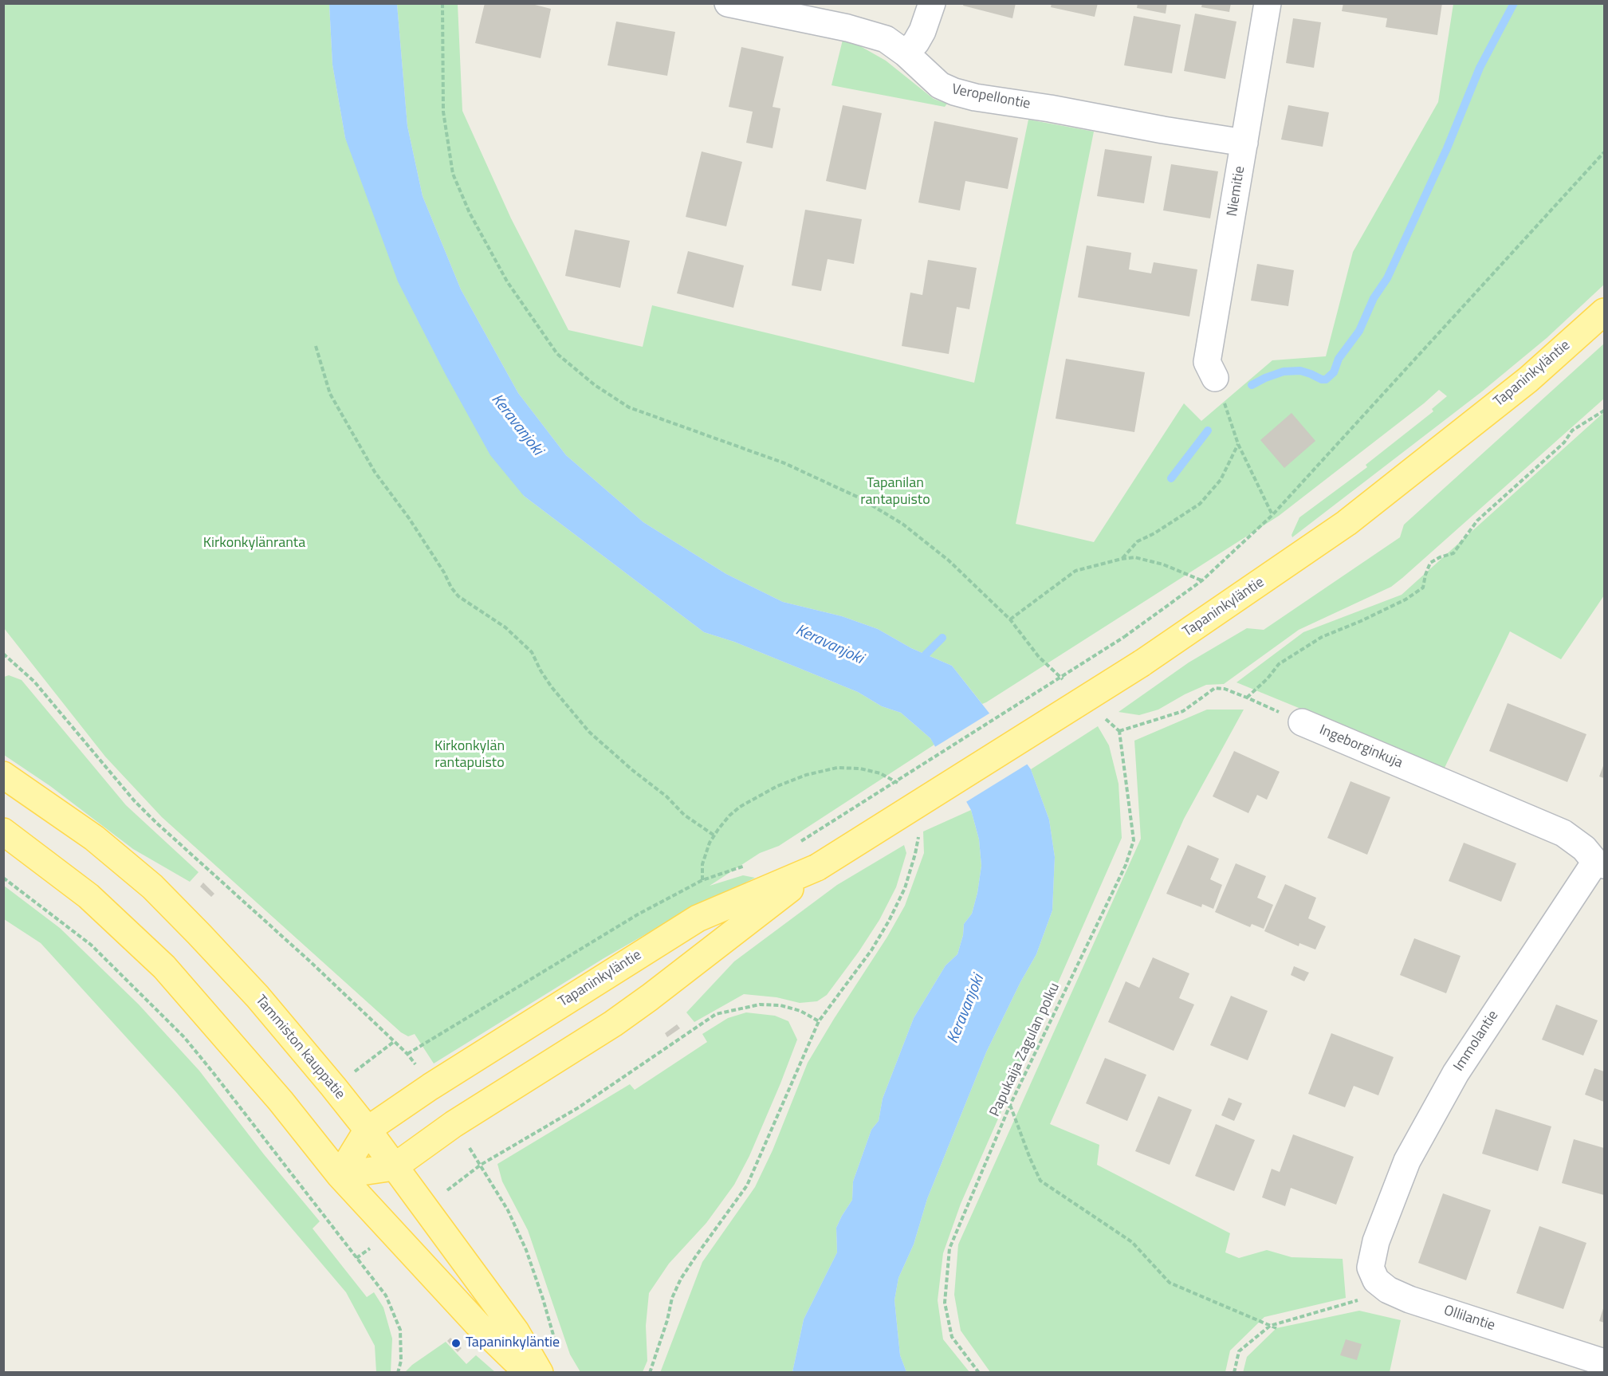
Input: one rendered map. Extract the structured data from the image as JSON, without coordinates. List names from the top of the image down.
{
  "streets": {
    "main road": ["Tapaninkyläntie", "Tammiston kauppatie"],
    "street": [
      "Veropellontie",
      "Niemitie",
      "Ingeborginkuja",
      "Immolantie",
      "Ollilantie"
    ],
    "path": ["Papukaija Zagulan polku"]
  },
  "crossings": [
    ["Veropellontie", "Niemitie"],
    ["Tapaninkyläntie", "Tammiston kauppatie"],
    ["Ingeborginkuja", "Immolantie"],
    ["Ingeborginkuja", "Papukaija Zagulan polku"],
    ["Immolantie", "Ollilantie"]
  ],
  "water": ["Keravanjoki"],
  "parks": ["Tapanilan rantapuisto", "Kirkonkylänranta", "Kirkonkylän rantapuisto"],
  "places": ["Tapaninkyläntie"]
}
